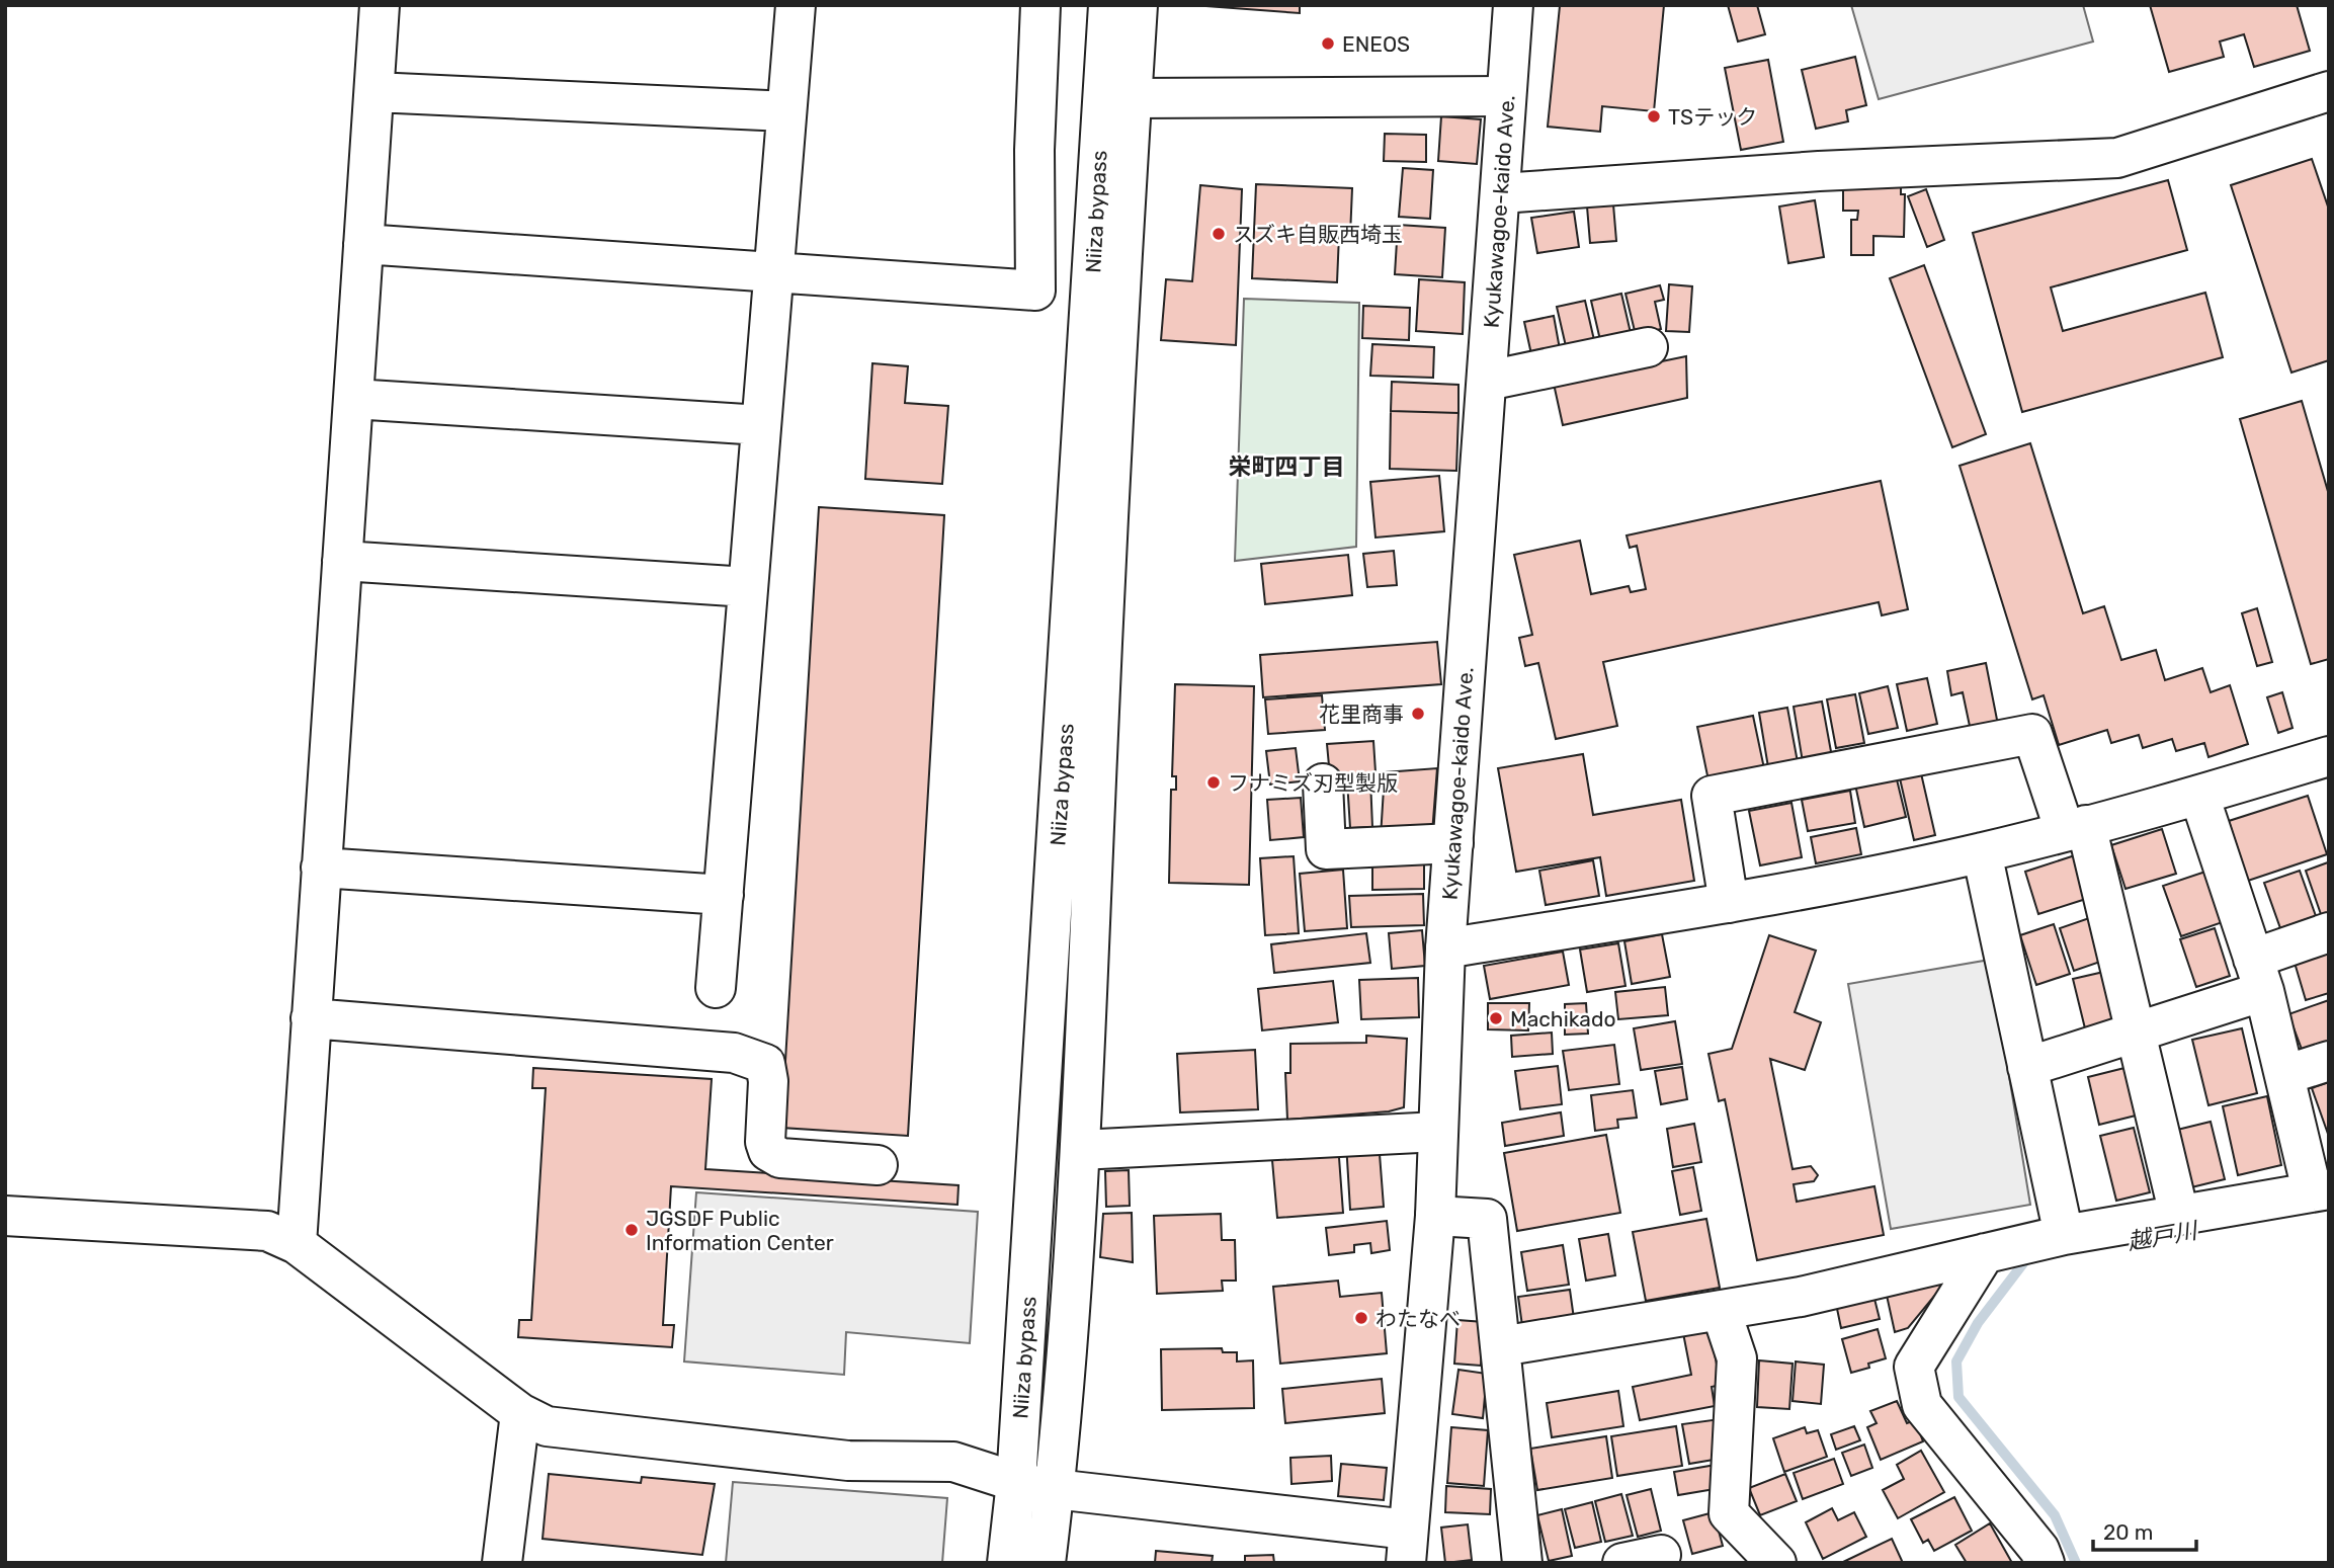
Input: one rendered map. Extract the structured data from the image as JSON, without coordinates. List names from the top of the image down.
{
  "streets": {
    "main road": ["Niiza bypass", "Kyukawagoe-kaido Ave."]
  },
  "districts": ["栄町四丁目"],
  "water": ["越戸川"],
  "places": [
    "ENEOS",
    "TSテック",
    "スズキ自販西埼玉",
    "花里商事",
    "フナミズ刃型製版",
    "Machikado",
    "JGSDF Public Information Center",
    "わたなべ"
  ],
  "scale_bar": "20 m"
}
